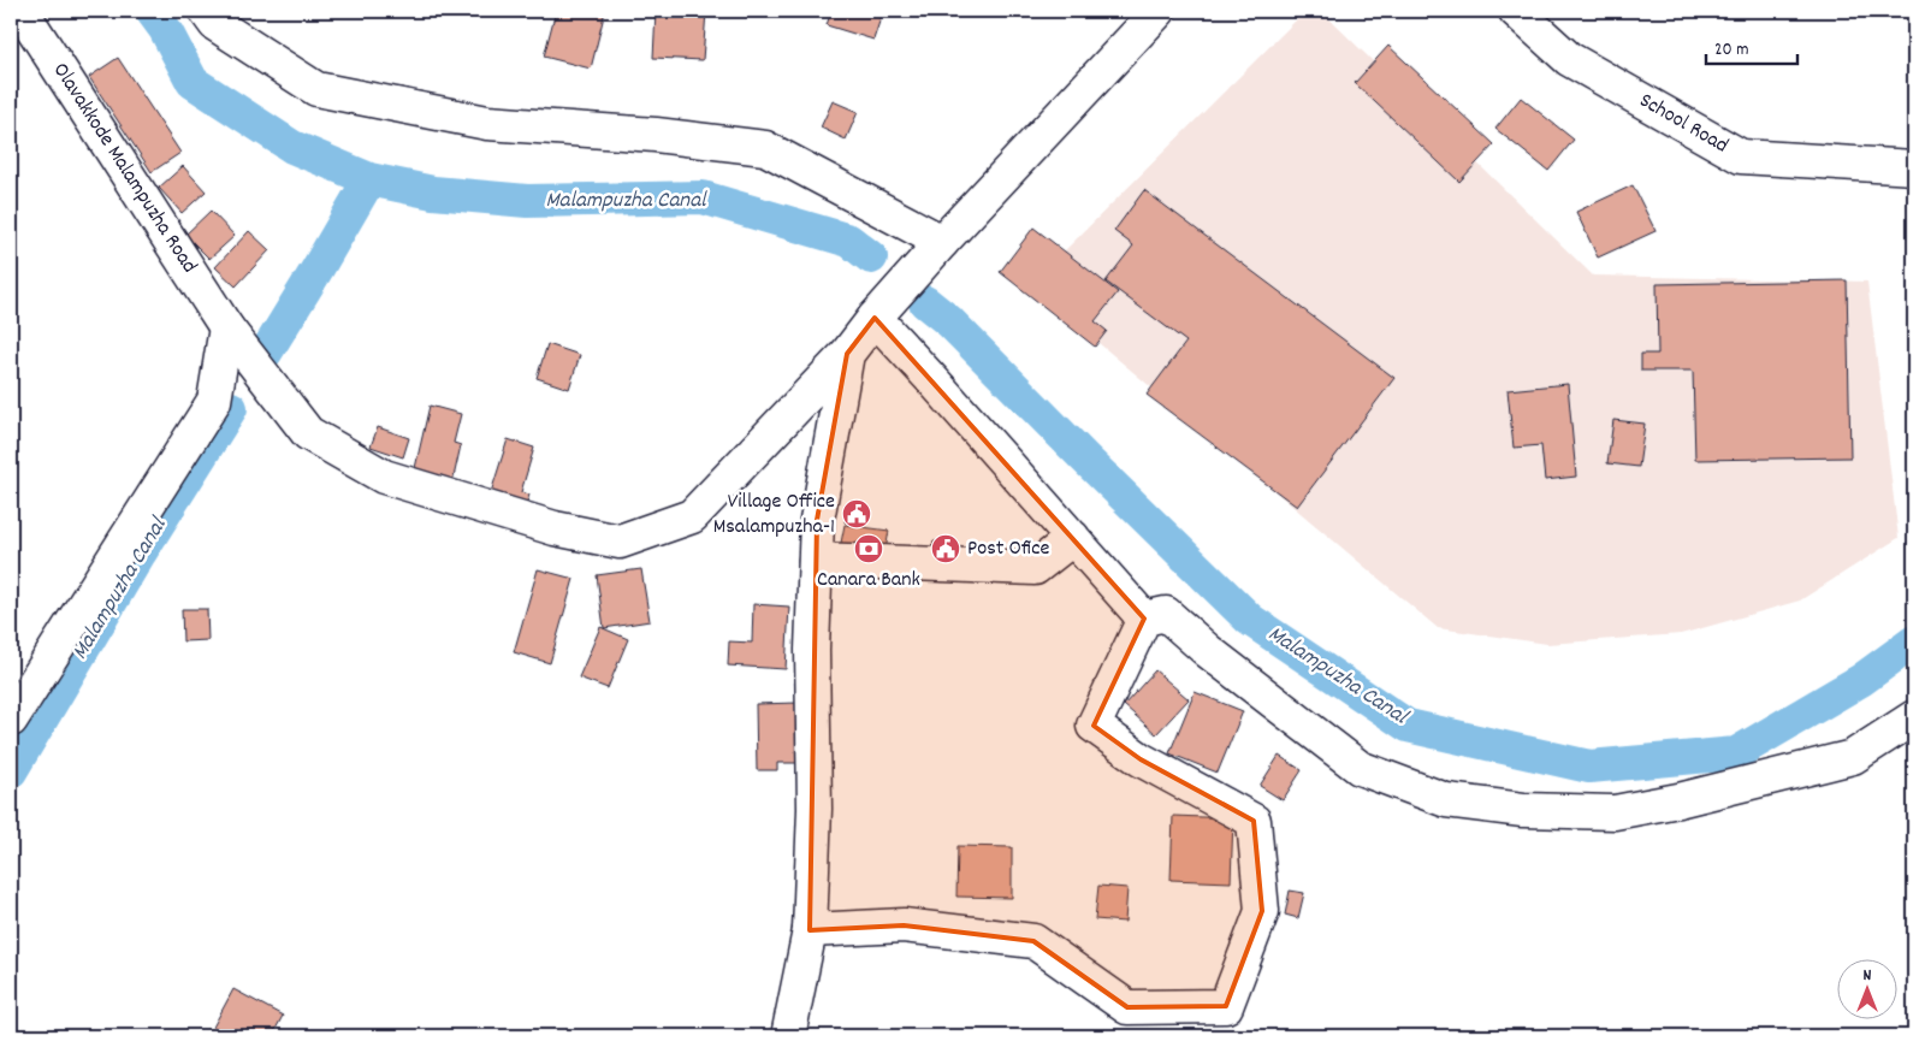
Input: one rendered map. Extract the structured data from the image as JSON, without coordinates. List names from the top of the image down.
{
  "streets": {
    "street": ["School Road", "Olavakkode Malampuzha Road"]
  },
  "water": ["Malampuzha Canal"],
  "places": {
    "public building": ["Village Office Msalampuzha-1", "Post Ofice"],
    "bank": ["Canara Bank"]
  },
  "scale_bar": "20 m",
  "north": "top"
}
